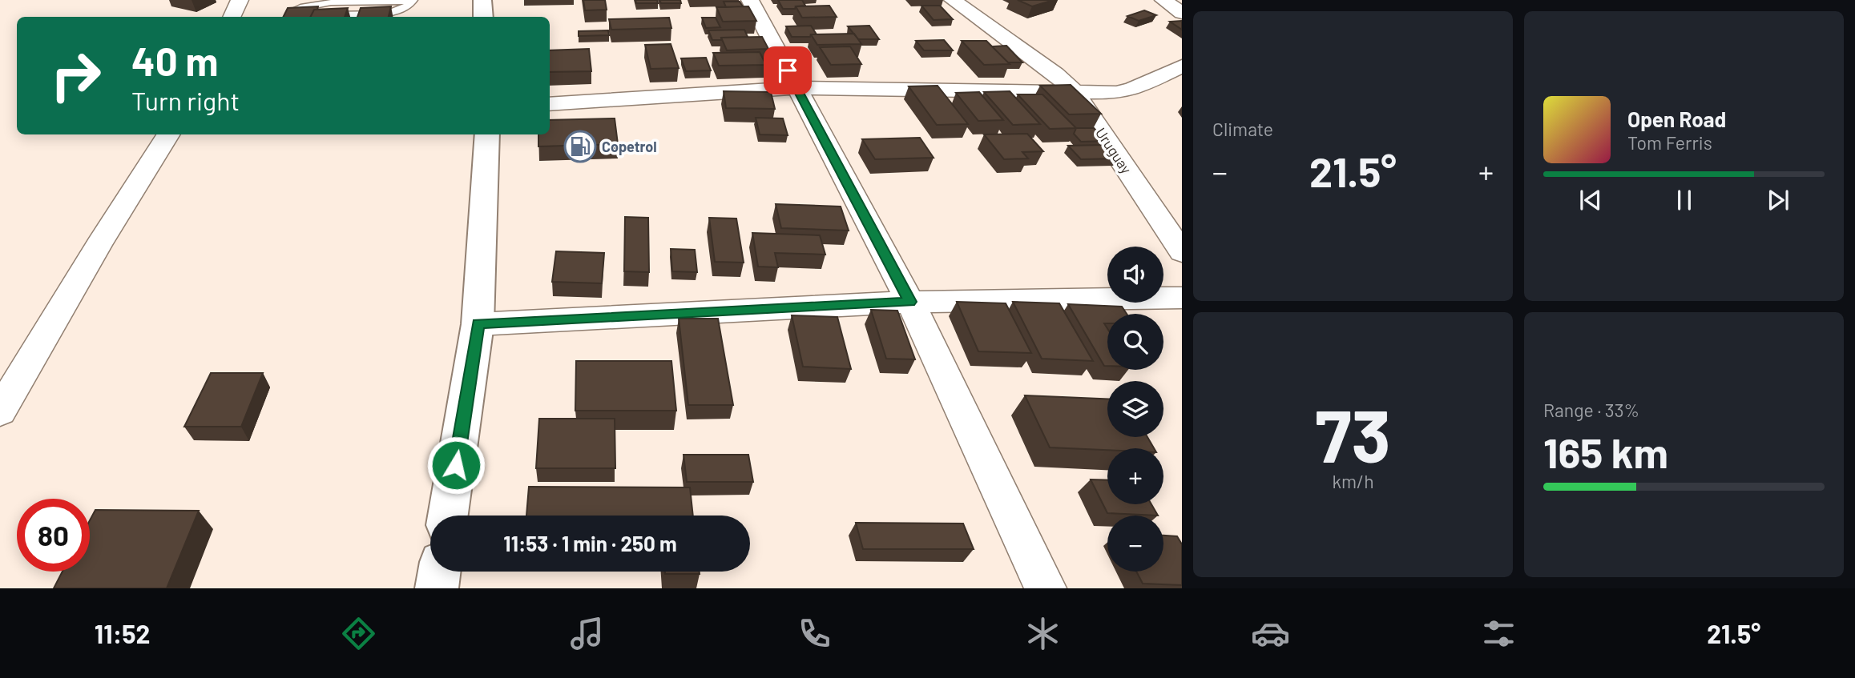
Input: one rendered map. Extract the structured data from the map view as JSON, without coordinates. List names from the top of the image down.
{
  "streets": {
    "street": ["Uruguay"]
  },
  "places": {
    "fuel station": ["Copetrol"]
  },
  "page": {
    "tile": [
      "Climate",
      ["73", "km/h"],
      ["Range · 33%", "165 km"]
    ],
    "turn": ["40 m", "Turn right"],
    "song": ["Open Road", "Tom Ferris"],
    "heat": ["−", "21.5°", "+"],
    "map_buttons": ["+", "−"],
    "limit": "80",
    "trip": "11:53 · 1 min · 250 m",
    "tabs": ["11:52", "21.5°"]
  }
}
